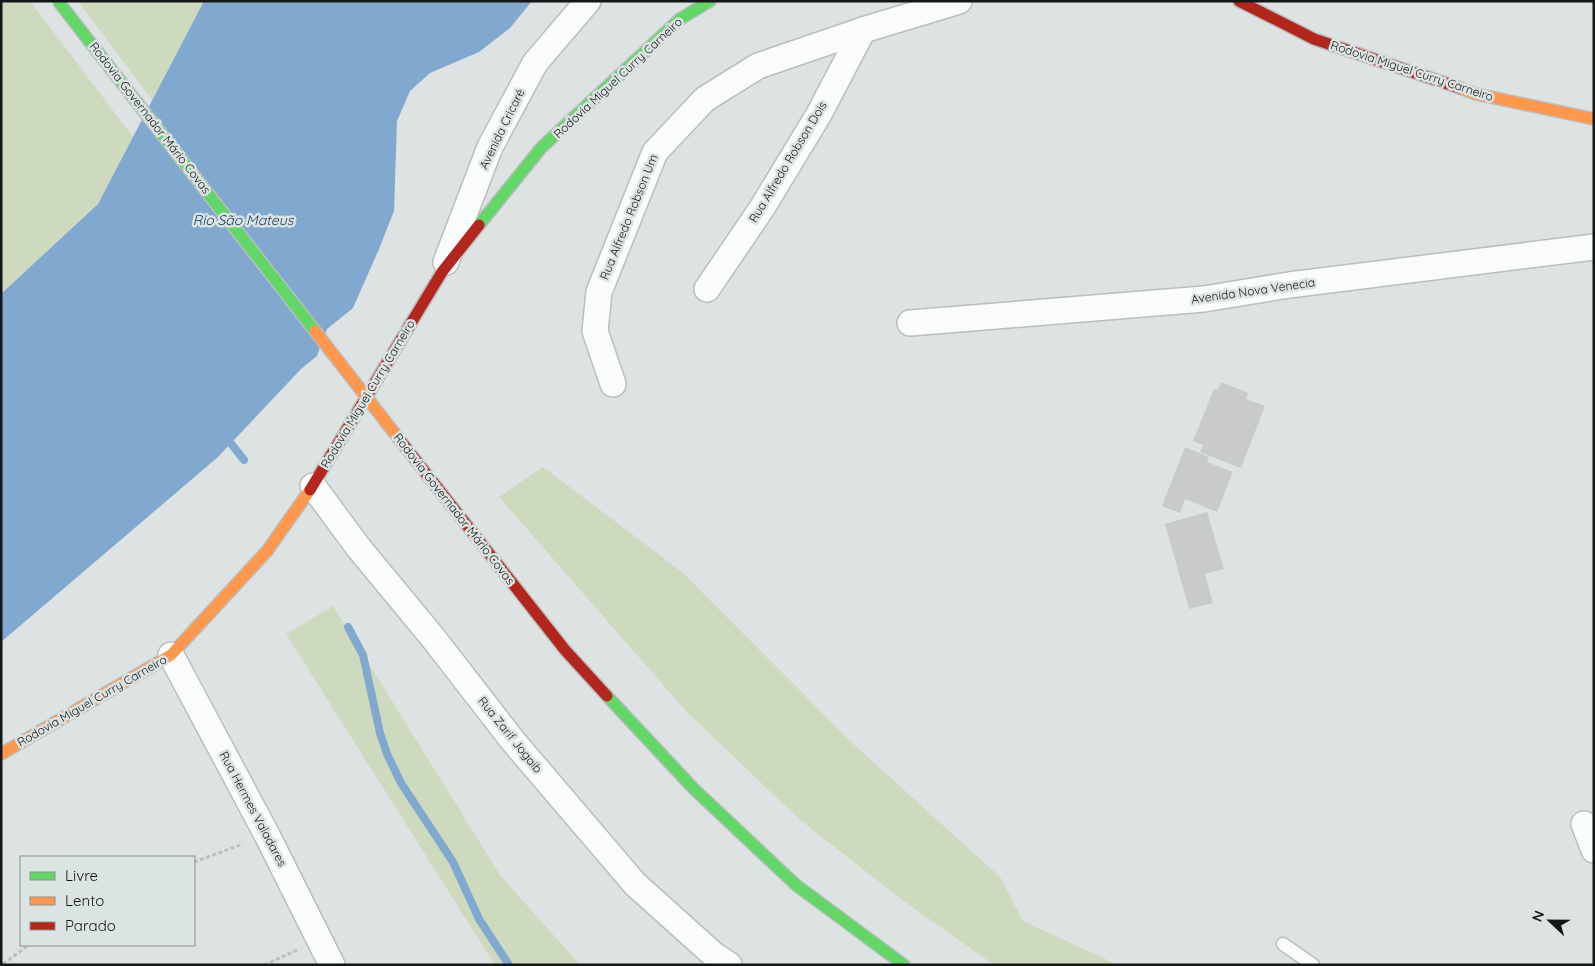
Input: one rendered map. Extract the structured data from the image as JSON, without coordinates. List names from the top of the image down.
{
  "streets": {
    "main road": ["Rodovia Miguel Curry Carneiro", "Rodovia Governador Mário Covas"],
    "street": [
      "Avenida Cricaré",
      "Rua Alfredo Robson Dois",
      "Rua Alfredo Robson Um",
      "Avenida Nova Venecia",
      "Rua Zarif Jogaib",
      "Rua Hermes Valadares"
    ]
  },
  "crossings": [
    ["Rodovia Miguel Curry Carneiro", "Avenida Cricaré"],
    ["Rodovia Miguel Curry Carneiro", "Rua Zarif Jogaib"],
    ["Rodovia Miguel Curry Carneiro", "Rua Hermes Valadares"],
    ["Rua Alfredo Robson Dois", "Rua Alfredo Robson Um"]
  ],
  "water": ["Rio São Mateus"],
  "legend": ["Livre", "Lento", "Parado"],
  "north": "left"
}
